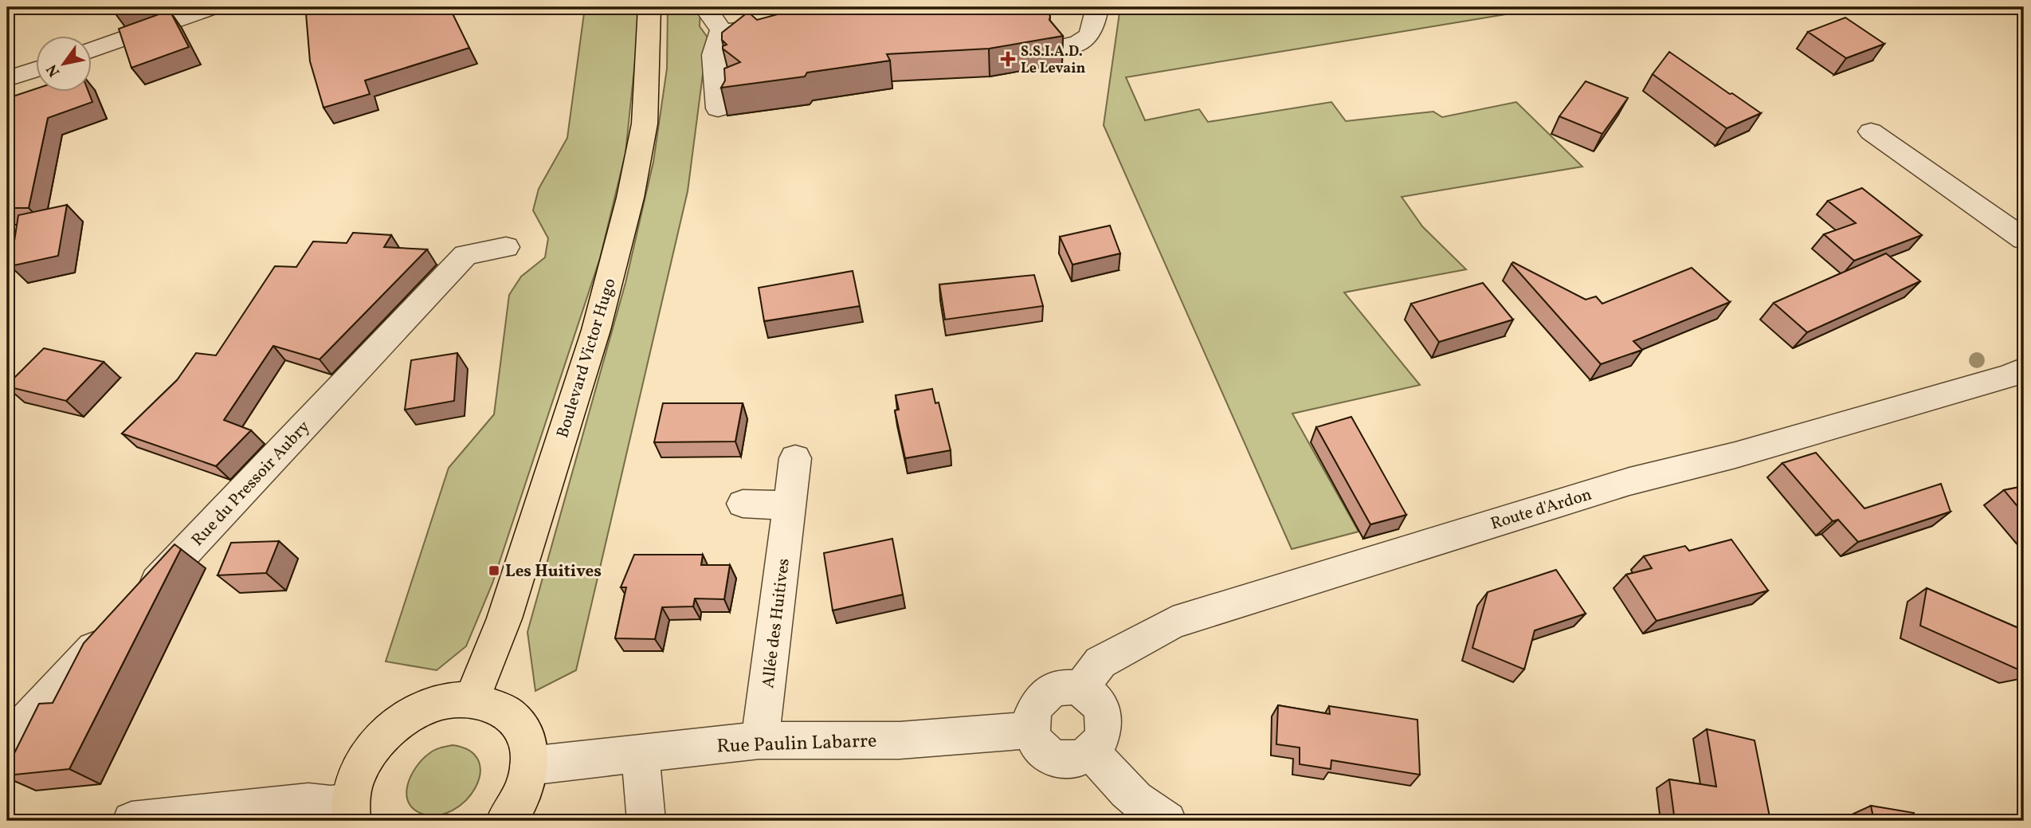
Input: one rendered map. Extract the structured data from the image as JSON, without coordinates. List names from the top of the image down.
{
  "streets": {
    "main road": ["Boulevard Victor Hugo"],
    "street": [
      "Rue du Pressoir Aubry",
      "Route d'Ardon",
      "Allée des Huitives",
      "Rue Paulin Labarre"
    ]
  },
  "crossings": [
    ["Route d'Ardon", "Rue Paulin Labarre"],
    ["Allée des Huitives", "Rue Paulin Labarre"]
  ],
  "places": {
    "health": ["S.S.I.A.D. Le Levain"],
    "transit": ["Les Huitives"]
  },
  "north": "bottom left"
}
